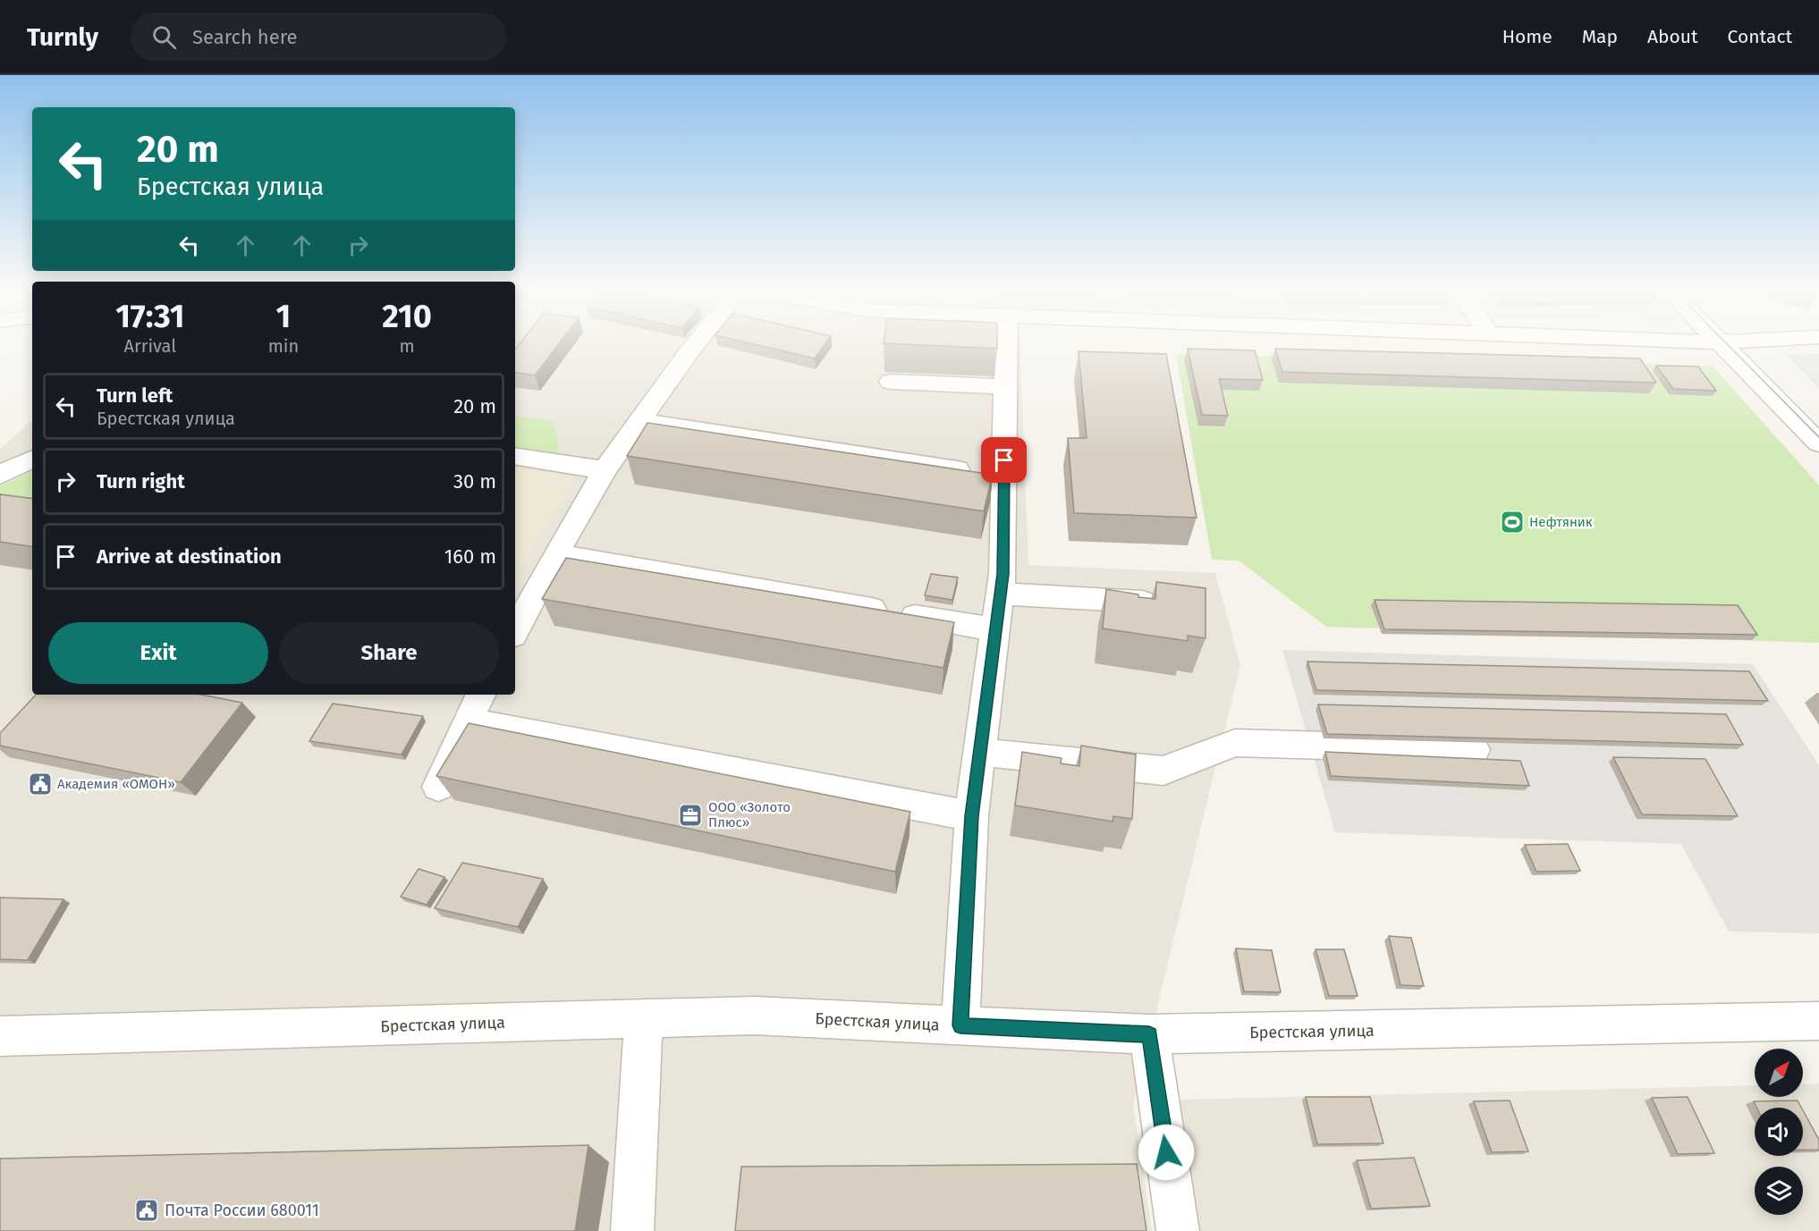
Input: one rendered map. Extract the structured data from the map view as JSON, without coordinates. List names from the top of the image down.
{
  "streets": {
    "street": ["Брестская улица"]
  },
  "places": {
    "sports": ["Нефтяник"],
    "public building": ["Академия «ОМОН»", "Почта России 680011"],
    "office": ["ООО «Золото Плюс»"]
  },
  "north": "top right",
  "page": {
    "header": "Turnly",
    "search": "Search here",
    "nav": [
      "Home",
      "Map",
      "About",
      "Contact"
    ],
    "turn": ["20 m", "Брестская улица"],
    "eta": [
      "17:31",
      "Arrival",
      "1",
      "min",
      "210",
      "m"
    ],
    "list": [
      {
        "name": "Turn left",
        "note": "Брестская улица",
        "value": "20 m"
      },
      {
        "name": "Turn right",
        "value": "30 m"
      },
      {
        "name": "Arrive at destination",
        "value": "160 m"
      }
    ],
    "buttons": ["Exit", "Share"]
  }
}
